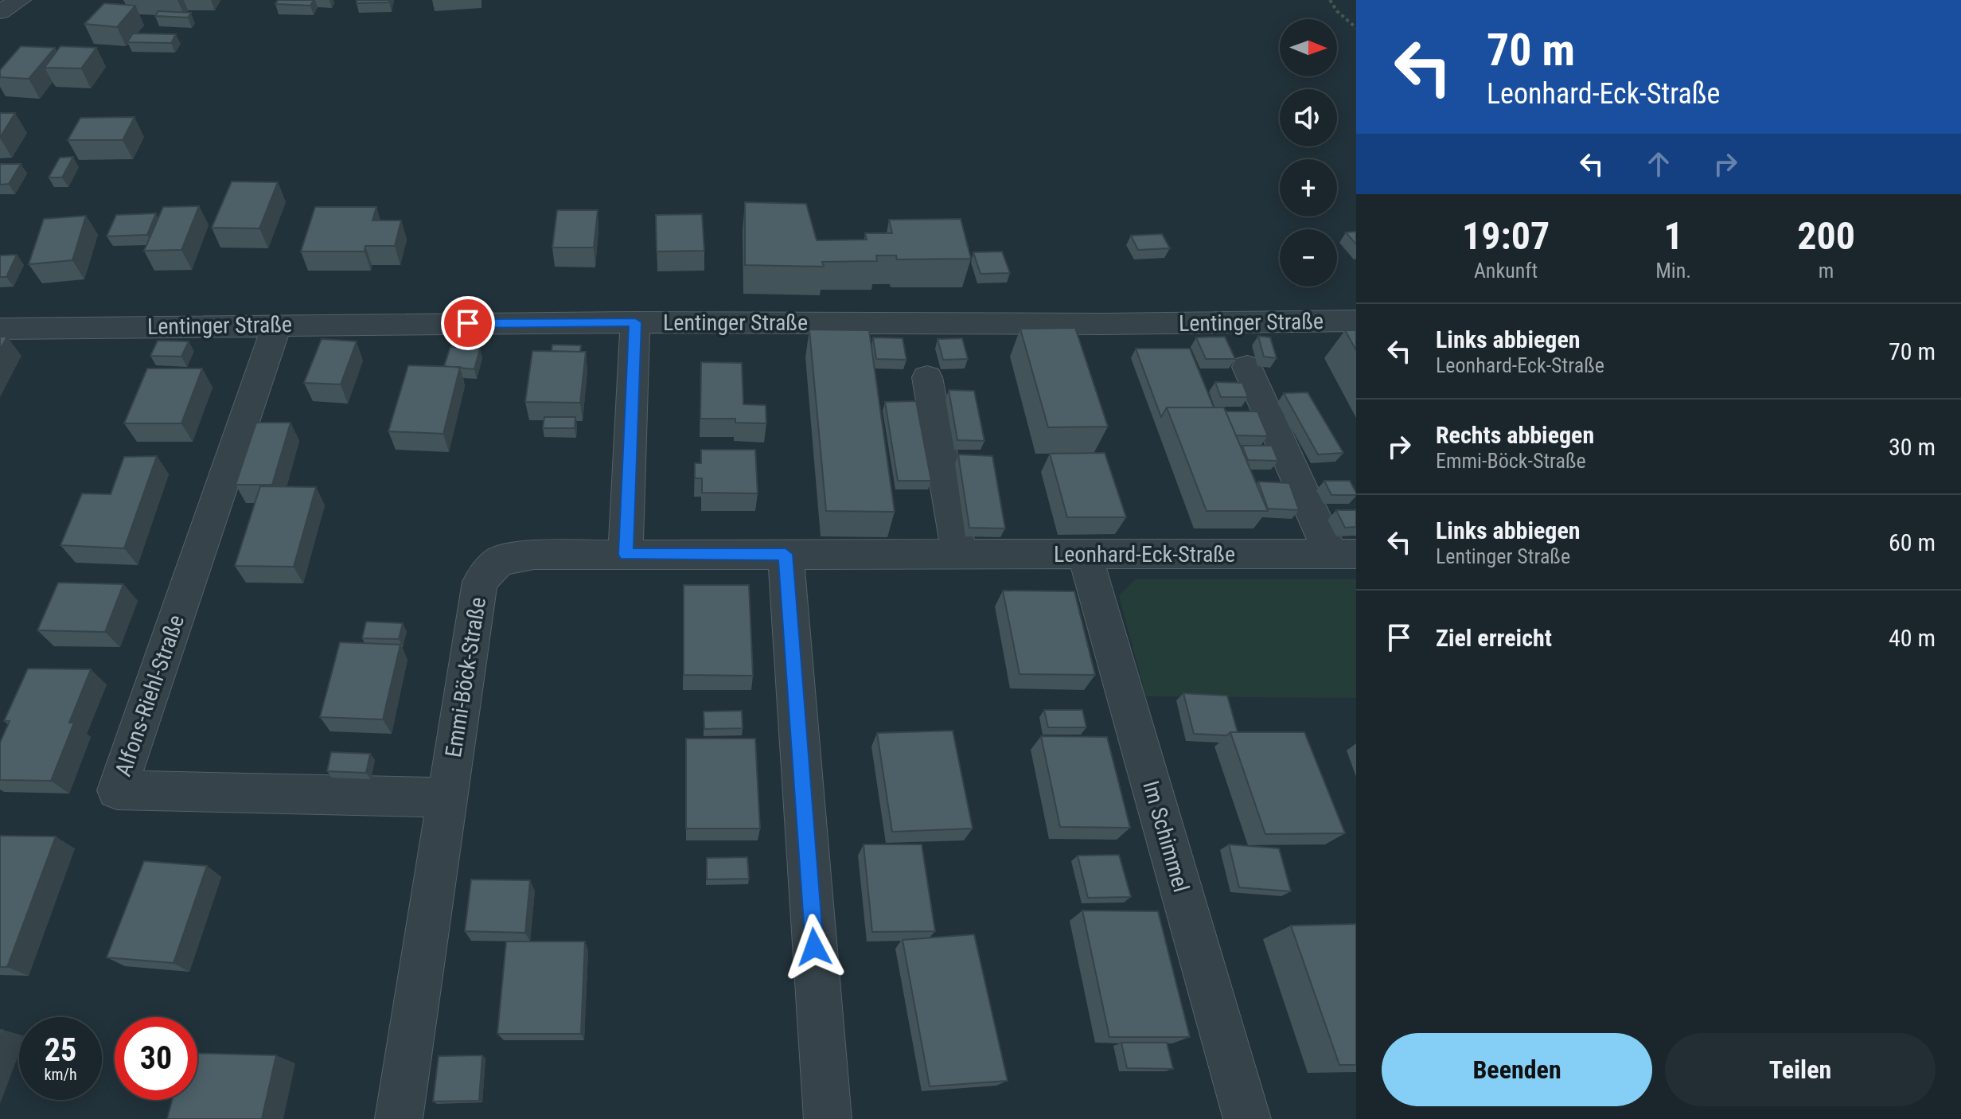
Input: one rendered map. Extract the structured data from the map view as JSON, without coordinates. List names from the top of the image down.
{
  "streets": {
    "street": [
      "Lentinger Straße",
      "Leonhard-Eck-Straße",
      "Emmi-Böck-Straße",
      "Alfons-Riehl-Straße",
      "Im Schimmel"
    ]
  },
  "crossings": [
    ["Lentinger Straße", "Alfons-Riehl-Straße"],
    ["Leonhard-Eck-Straße", "Emmi-Böck-Straße"],
    ["Leonhard-Eck-Straße", "Im Schimmel"],
    ["Emmi-Böck-Straße", "Alfons-Riehl-Straße"]
  ],
  "north": "right",
  "page": {
    "turn": ["70 m", "Leonhard-Eck-Straße"],
    "map_buttons": ["+", "−"],
    "eta": [
      "19:07",
      "Ankunft",
      "1",
      "Min.",
      "200",
      "m"
    ],
    "list": [
      {
        "name": "Links abbiegen",
        "note": "Leonhard-Eck-Straße",
        "value": "70 m"
      },
      {
        "name": "Rechts abbiegen",
        "note": "Emmi-Böck-Straße",
        "value": "30 m"
      },
      {
        "name": "Links abbiegen",
        "note": "Lentinger Straße",
        "value": "60 m"
      },
      {
        "name": "Ziel erreicht",
        "value": "40 m"
      }
    ],
    "speed": "25 km/h",
    "limit": "30",
    "buttons": ["Beenden", "Teilen"]
  }
}
